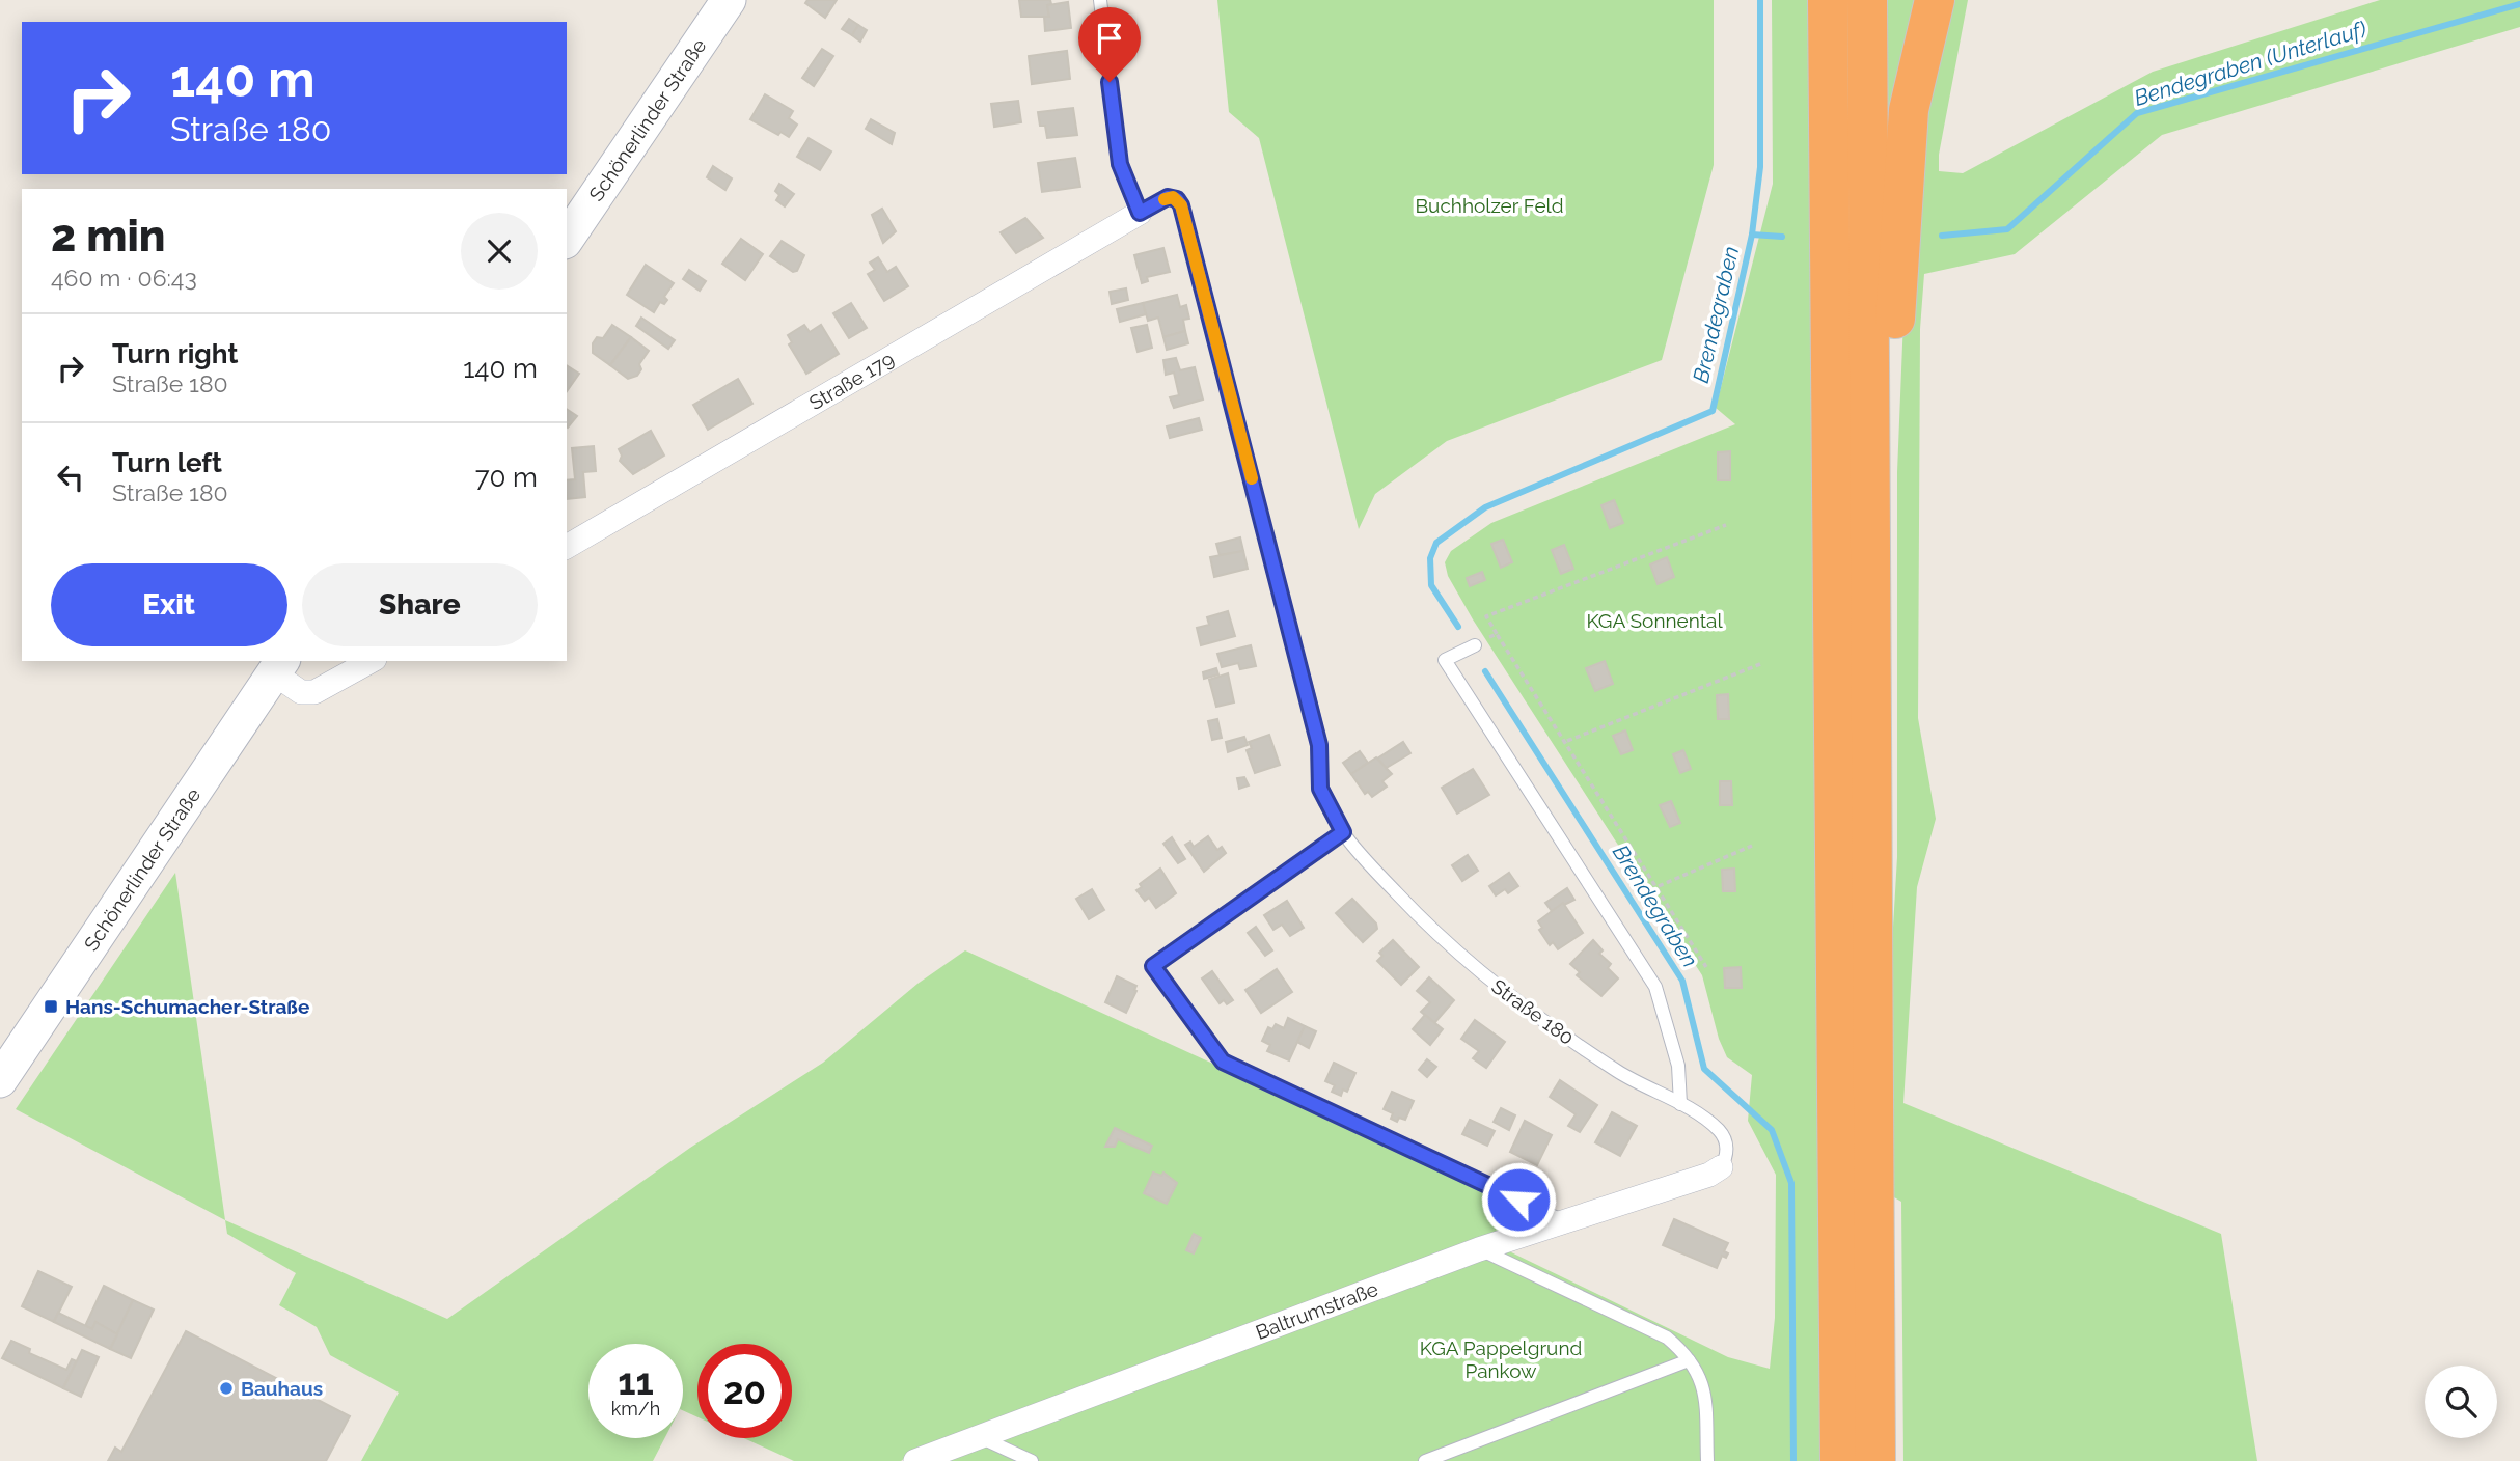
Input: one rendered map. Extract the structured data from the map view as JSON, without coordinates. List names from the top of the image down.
{
  "streets": {
    "main road": ["Schönerlinder Straße"],
    "street": ["Straße 179", "Baltrumstraße"],
    "lane": ["Straße 180"]
  },
  "crossings": [
    ["Straße 179", "Straße 180"],
    ["Straße 180", "Baltrumstraße"]
  ],
  "water": ["Bendegraben (Unterlauf)", "Brendegraben"],
  "parks": ["Buchholzer Feld", "KGA Sonnental", "KGA Pappelgrund Pankow"],
  "places": {
    "transit": ["Hans-Schumacher-Straße"],
    "other": ["Bauhaus"]
  },
  "page": {
    "turn": ["140 m", "Straße 180"],
    "heading": ["2 min", "460 m · 06:43"],
    "list": [
      {
        "name": "Turn right",
        "note": "Straße 180",
        "value": "140 m"
      },
      {
        "name": "Turn left",
        "note": "Straße 180",
        "value": "70 m"
      }
    ],
    "buttons": ["Exit", "Share"],
    "speed": "11 km/h",
    "limit": "20"
  }
}
